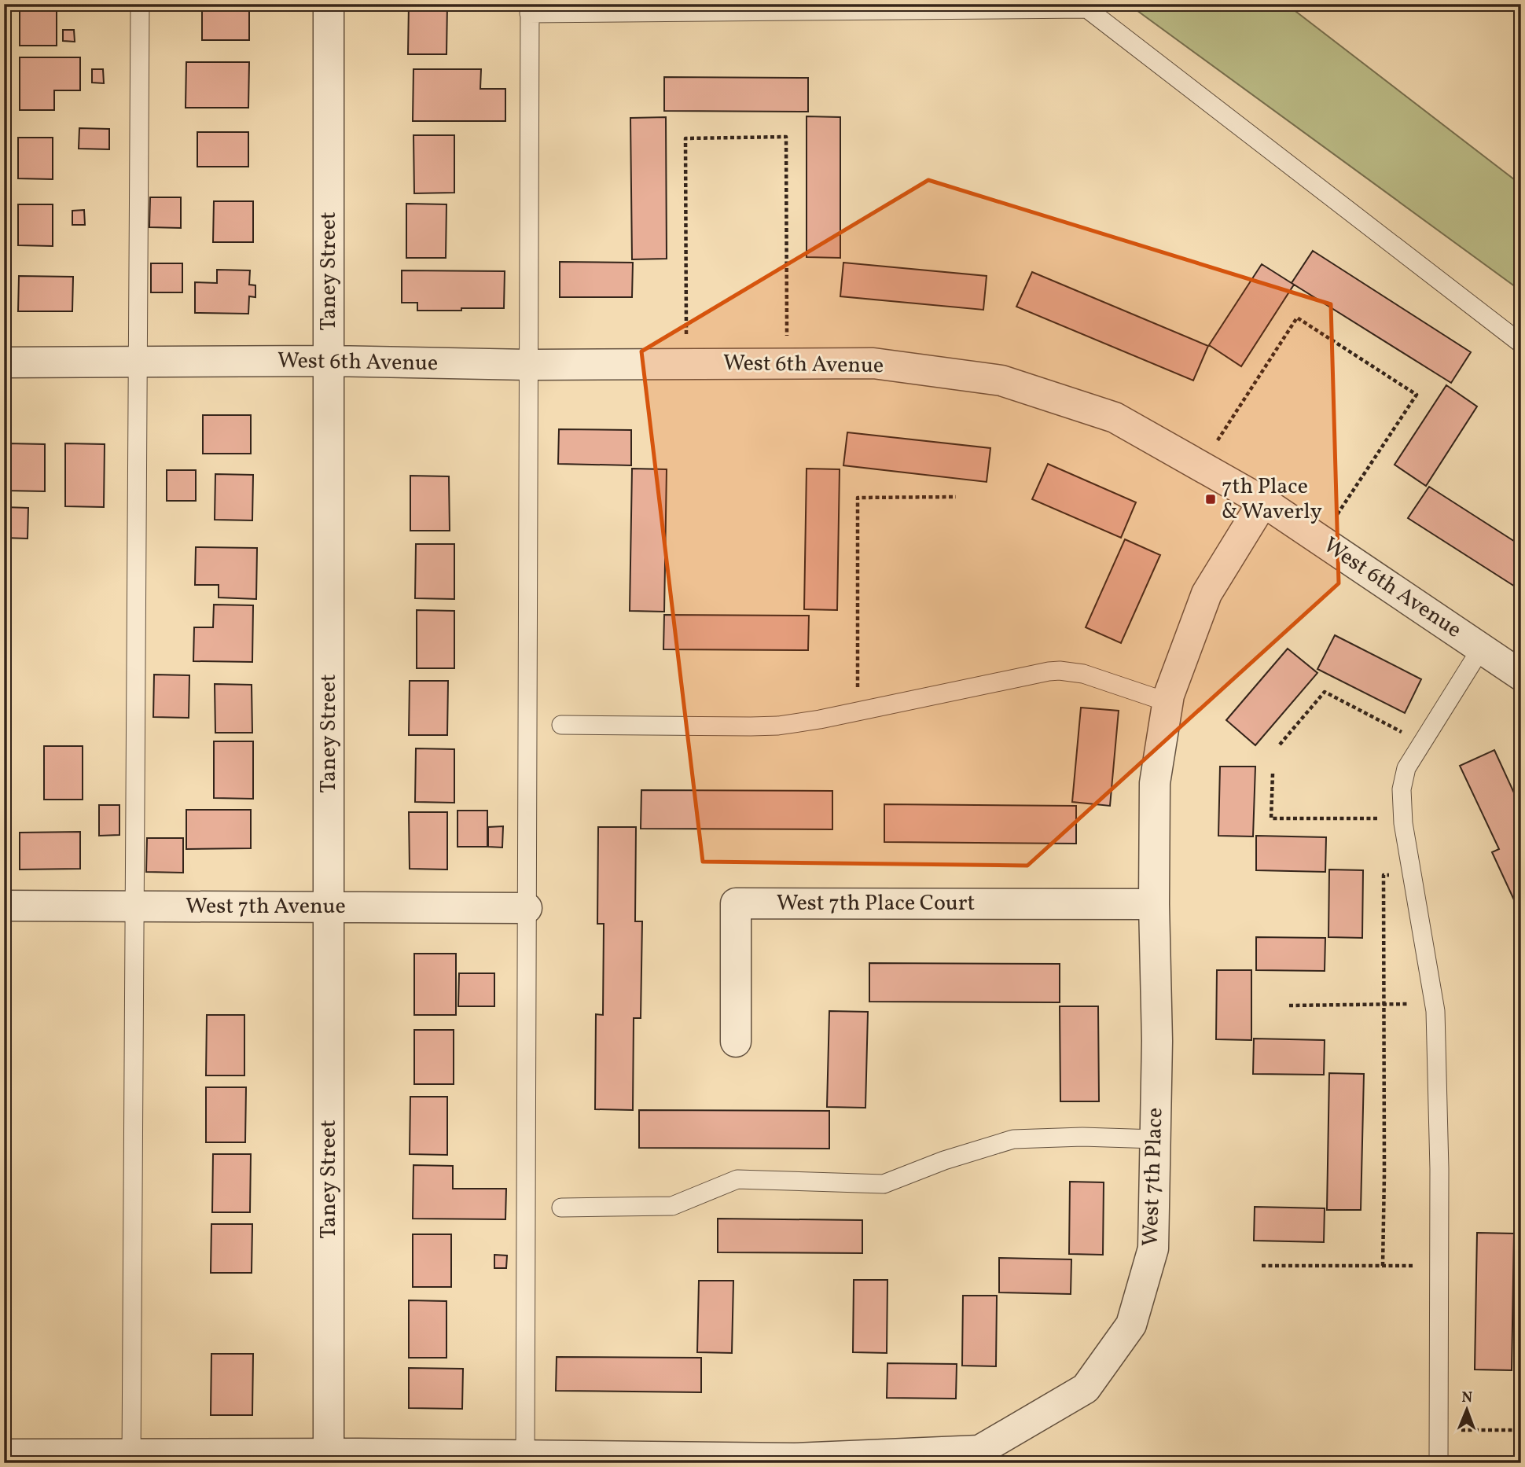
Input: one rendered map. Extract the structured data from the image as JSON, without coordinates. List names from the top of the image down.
{
  "streets": {
    "street": [
      "Taney Street",
      "West 6th Avenue",
      "West 7th Place Court",
      "West 7th Avenue",
      "West 7th Place"
    ]
  },
  "crossings": [
    ["Taney Street", "West 6th Avenue"],
    ["Taney Street", "West 7th Avenue"],
    ["Taney Street", "West 7th Place"],
    ["West 6th Avenue", "West 7th Place"],
    ["West 7th Place Court", "West 7th Place"]
  ],
  "places": {
    "transit": ["7th Place & Waverly"]
  },
  "north": "top"
}
